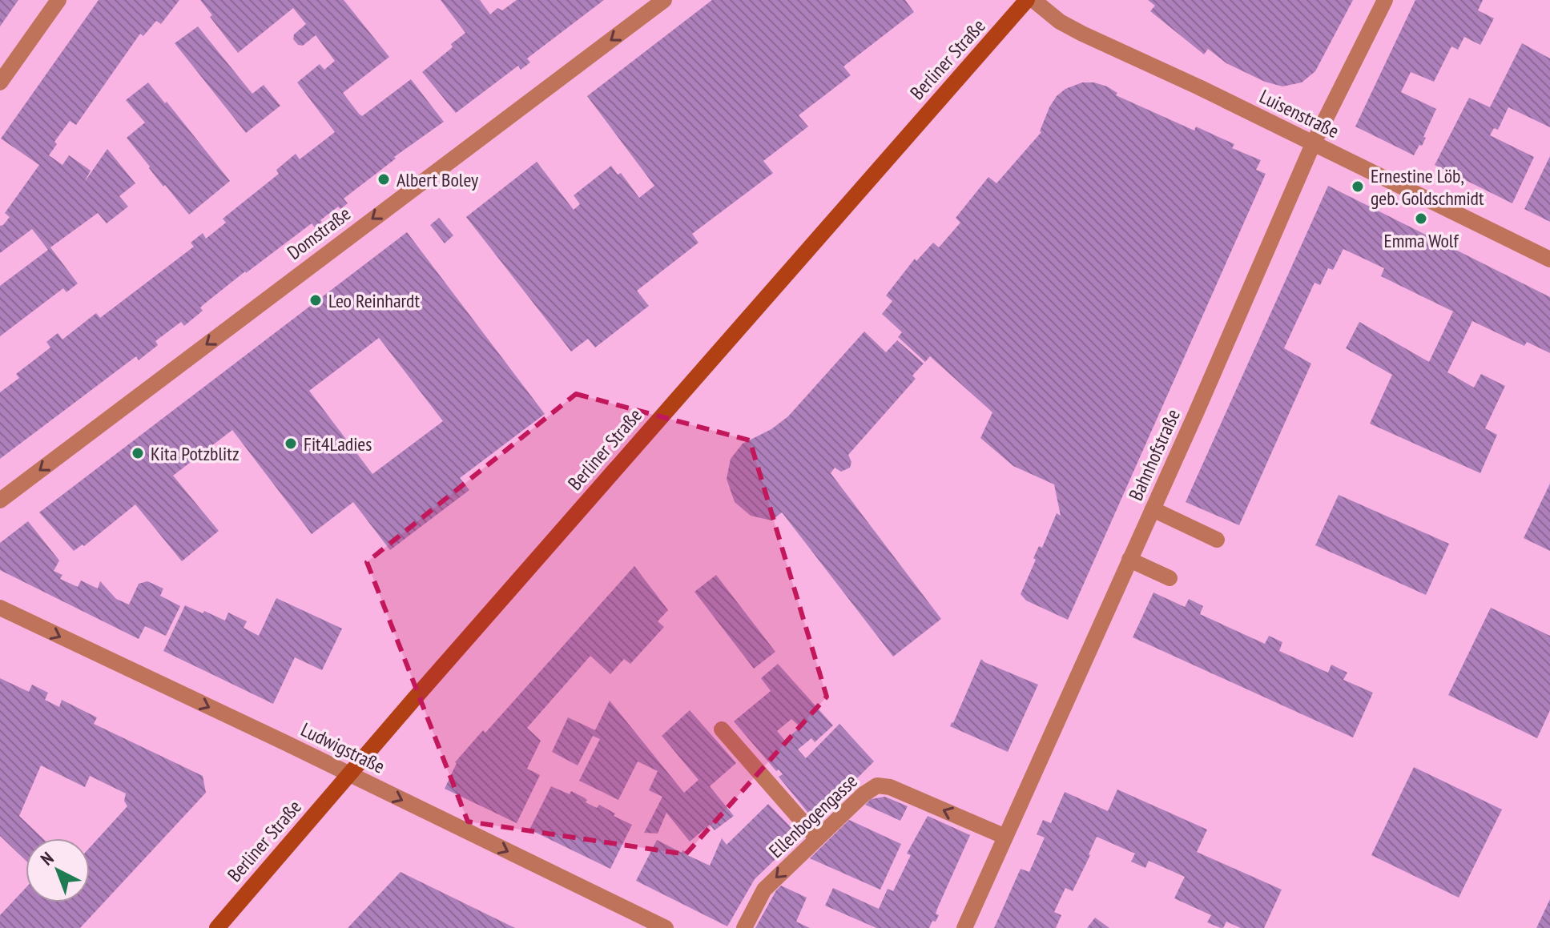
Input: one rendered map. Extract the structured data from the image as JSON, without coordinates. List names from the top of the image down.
{
  "streets": {
    "main road": ["Berliner Straße"],
    "street": [
      "Luisenstraße",
      "Domstraße",
      "Bahnhofstraße",
      "Ludwigstraße",
      "Ellenbogengasse"
    ]
  },
  "crossings": [
    ["Berliner Straße", "Ludwigstraße"],
    ["Luisenstraße", "Bahnhofstraße"],
    ["Bahnhofstraße", "Ellenbogengasse"]
  ],
  "one_way": ["Domstraße", "Ludwigstraße", "Ellenbogengasse"],
  "places": [
    "Albert Boley",
    "Ernestine Löb, geb. Goldschmidt",
    "Emma Wolf",
    "Leo Reinhardt",
    "Fit4Ladies",
    "Kita Potzblitz"
  ],
  "north": "top left"
}
